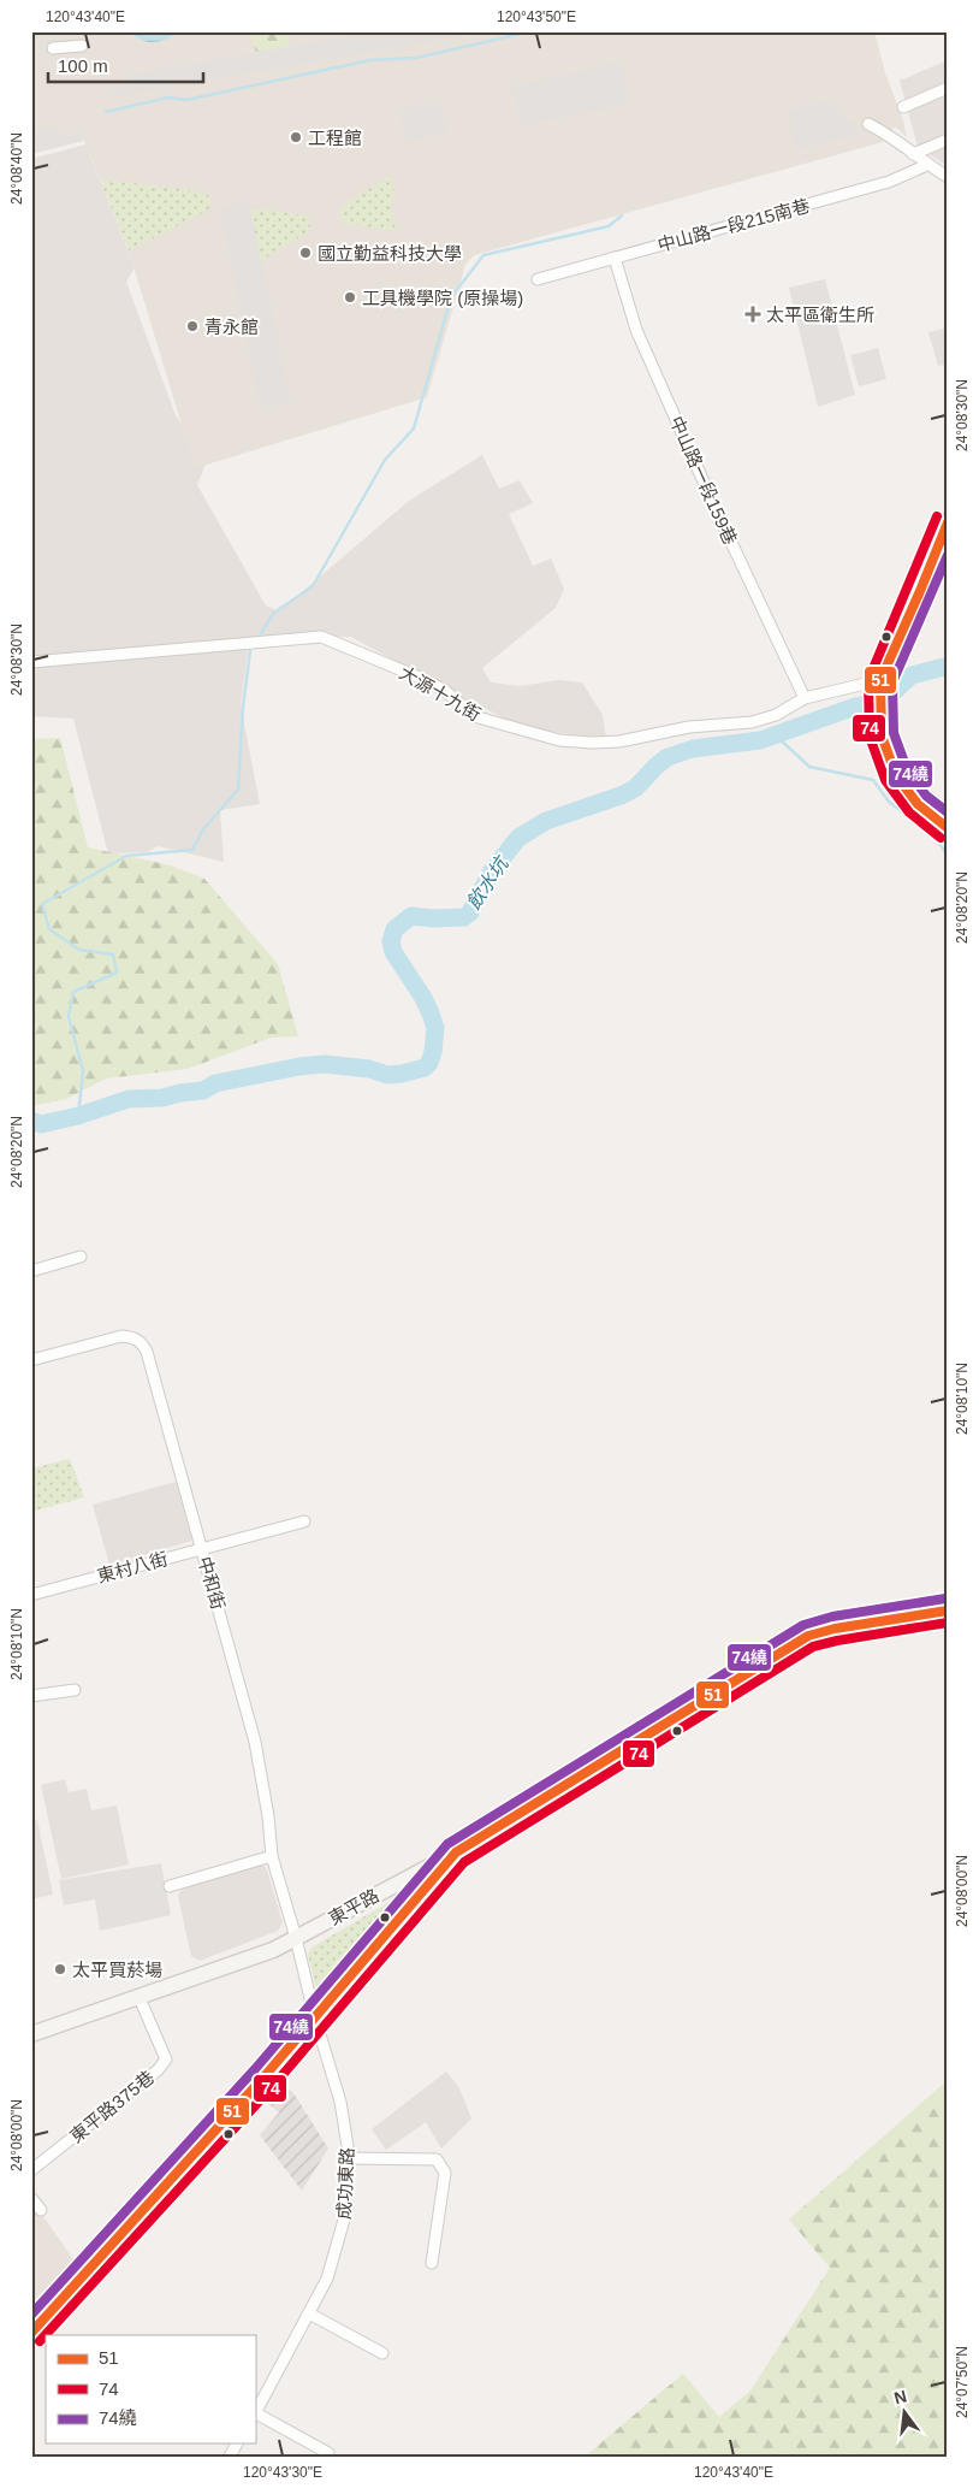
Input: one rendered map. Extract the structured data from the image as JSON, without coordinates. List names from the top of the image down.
{
  "streets": {
    "main road": ["東平路"],
    "street": [
      "中山路一段215南巷",
      "中山路一段159巷",
      "大源十九街",
      "東村八街",
      "中和街",
      "東平路375巷",
      "成功東路"
    ]
  },
  "crossings": [
    ["中山路一段215南巷", "中山路一段159巷"],
    ["中山路一段159巷", "大源十九街"],
    ["東村八街", "中和街"],
    ["中和街", "東平路"],
    ["中和街", "成功東路"],
    ["東平路", "東平路375巷"],
    ["東平路", "成功東路"]
  ],
  "water": ["飲水坑"],
  "places": {
    "other": [
      "工程館",
      "國立勤益科技大學",
      "工具機學院 (原操場)",
      "青永館",
      "太平買菸場"
    ],
    "health": ["太平區衛生所"]
  },
  "lines": ["transit line 74", "transit line 51", "transit line 74繞"],
  "legend": ["51", "74", "74繞"],
  "scale_bar": "100 m",
  "north": "top",
  "coordinates": [
    "120°43'40\"E",
    "120°43'50\"E",
    "24°08'40\"N",
    "24°08'30\"N",
    "24°08'20\"N",
    "24°08'10\"N",
    "24°08'00\"N",
    "24°07'50\"N",
    "120°43'30\"E"
  ]
}
